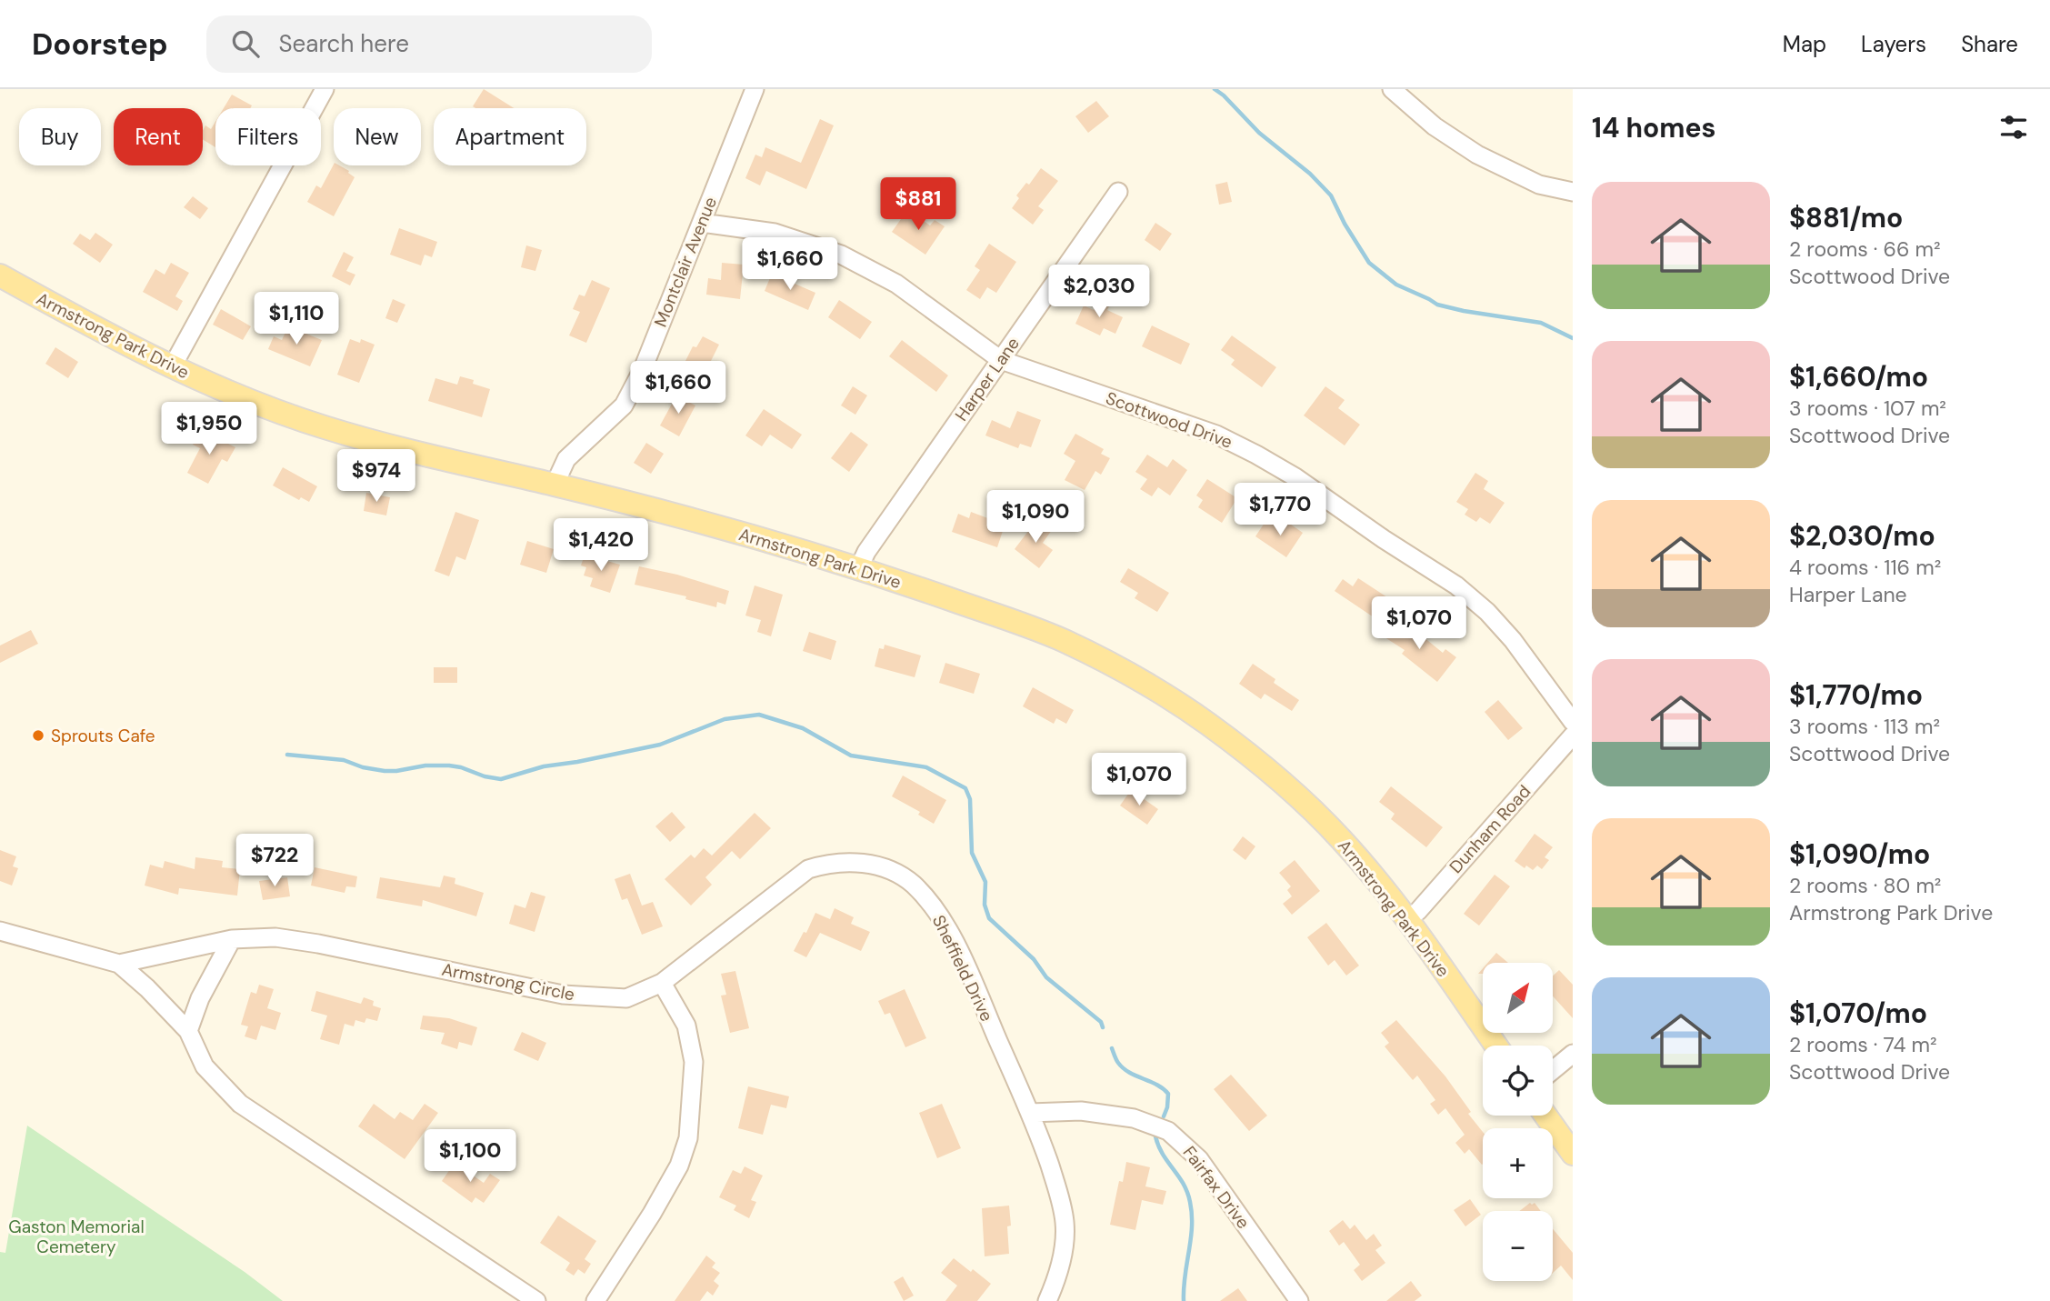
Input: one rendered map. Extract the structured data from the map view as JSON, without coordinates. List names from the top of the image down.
{
  "streets": {
    "main road": ["Armstrong Park Drive"],
    "street": [
      "Montclair Avenue",
      "Harper Lane",
      "Scottwood Drive",
      "Dunham Road",
      "Sheffield Drive",
      "Armstrong Circle",
      "Fairfax Drive"
    ]
  },
  "crossings": [
    ["Montclair Avenue", "Armstrong Park Drive"],
    ["Montclair Avenue", "Scottwood Drive"],
    ["Armstrong Park Drive", "Harper Lane"],
    ["Armstrong Park Drive", "Dunham Road"],
    ["Harper Lane", "Scottwood Drive"],
    ["Sheffield Drive", "Armstrong Circle"],
    ["Sheffield Drive", "Fairfax Drive"]
  ],
  "parks": ["Gaston Memorial Cemetery"],
  "places": ["Sprouts Cafe"],
  "north": "top right",
  "page": {
    "header": "Doorstep",
    "search": "Search here",
    "nav": ["Map", "Layers", "Share"],
    "heading": "14 homes",
    "chip": [
      "Buy",
      "Rent",
      "Filters",
      "New",
      "Apartment"
    ],
    "list": [
      {
        "name": "$881/mo",
        "note": "2 rooms · 66 m² · Scottwood Drive"
      },
      {
        "name": "$1,660/mo",
        "note": "3 rooms · 107 m² · Scottwood Drive"
      },
      {
        "name": "$2,030/mo",
        "note": "4 rooms · 116 m² · Harper Lane"
      },
      {
        "name": "$1,770/mo",
        "note": "3 rooms · 113 m² · Scottwood Drive"
      },
      {
        "name": "$1,090/mo",
        "note": "2 rooms · 80 m² · Armstrong Park Drive"
      },
      {
        "name": "$1,070/mo",
        "note": "2 rooms · 74 m² · Scottwood Drive"
      }
    ],
    "price": [
      "$881",
      "$1,660",
      "$2,030",
      "$1,110",
      "$1,660",
      "$1,950",
      "$974",
      "$1,770",
      "$1,090",
      "$1,420",
      "$1,070",
      "$1,070",
      "$722",
      "$1,100"
    ],
    "map_buttons": ["+", "−"]
  }
}
